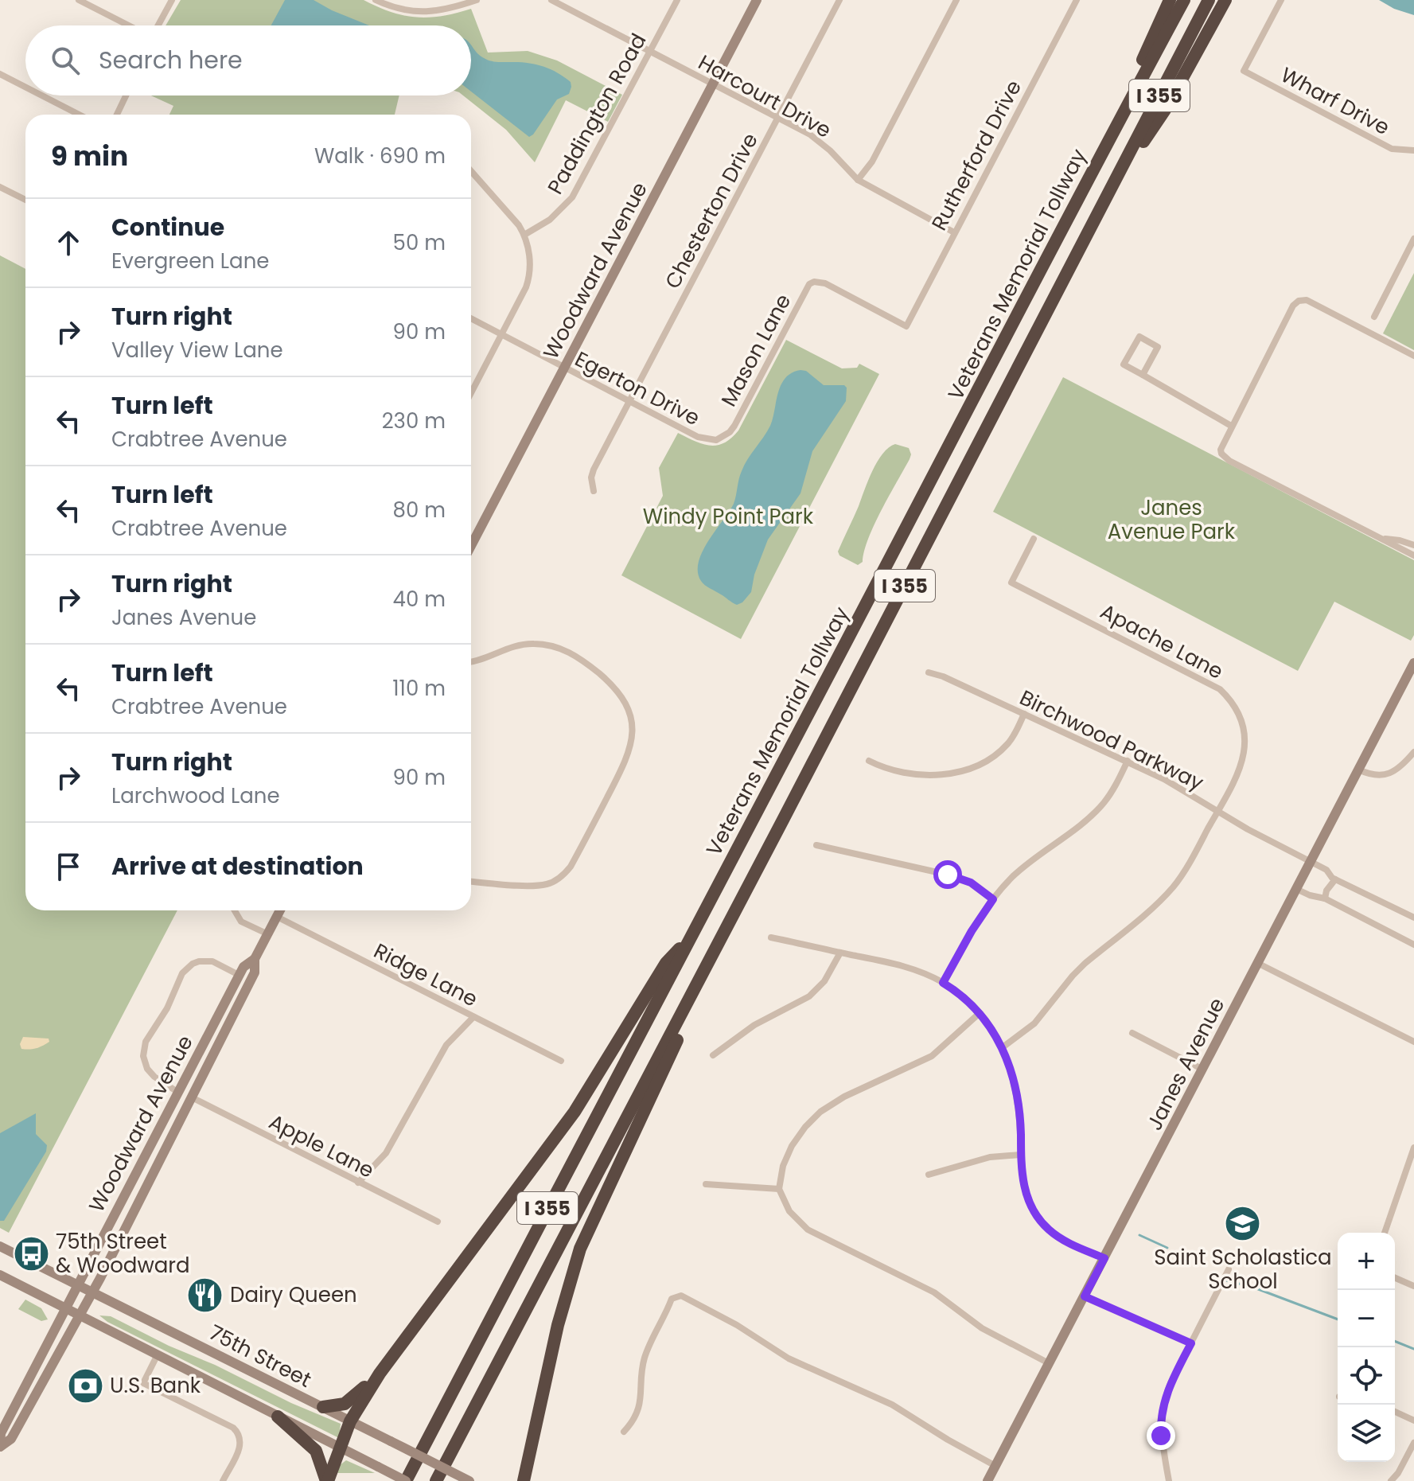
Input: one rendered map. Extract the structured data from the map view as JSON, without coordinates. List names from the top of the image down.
{
  "streets": {
    "highway": ["I 355", "Veterans Memorial Tollway"],
    "main road": ["Woodward Avenue", "Janes Avenue", "75th Street"],
    "street": [
      "Harcourt Drive",
      "Wharf Drive",
      "Paddington Road",
      "Rutherford Drive",
      "Chesterton Drive",
      "Mason Lane",
      "Egerton Drive",
      "Apache Lane",
      "Birchwood Parkway",
      "Ridge Lane",
      "Apple Lane"
    ]
  },
  "crossings": [
    ["Harcourt Drive", "Paddington Road"],
    ["Harcourt Drive", "Rutherford Drive"],
    ["Harcourt Drive", "Chesterton Drive"],
    ["Harcourt Drive", "Woodward Avenue"],
    ["Rutherford Drive", "Mason Lane"],
    ["Chesterton Drive", "Egerton Drive"],
    ["Woodward Avenue", "Egerton Drive"],
    ["Woodward Avenue", "Ridge Lane"],
    ["Woodward Avenue", "Apple Lane"],
    ["Woodward Avenue", "75th Street"],
    ["Mason Lane", "Egerton Drive"],
    ["Apache Lane", "Birchwood Parkway"],
    ["Birchwood Parkway", "Janes Avenue"]
  ],
  "parks": ["Janes Avenue Park", "Windy Point Park"],
  "places": {
    "school or university": ["Saint Scholastica School"],
    "bus stop": ["75th Street & Woodward"],
    "restaurant": ["Dairy Queen"],
    "bank": ["U.S. Bank"]
  },
  "page": {
    "search": "Search here",
    "heading": ["9 min", "Walk · 690 m"],
    "list": [
      ["Continue", "Evergreen Lane", "50 m"],
      ["Turn right", "Valley View Lane", "90 m"],
      ["Turn left", "Crabtree Avenue", "230 m"],
      ["Turn left", "Crabtree Avenue", "80 m"],
      ["Turn right", "Janes Avenue", "40 m"],
      ["Turn left", "Crabtree Avenue", "110 m"],
      ["Turn right", "Larchwood Lane", "90 m"],
      "Arrive at destination"
    ],
    "map_buttons": ["+", "−"]
  }
}
